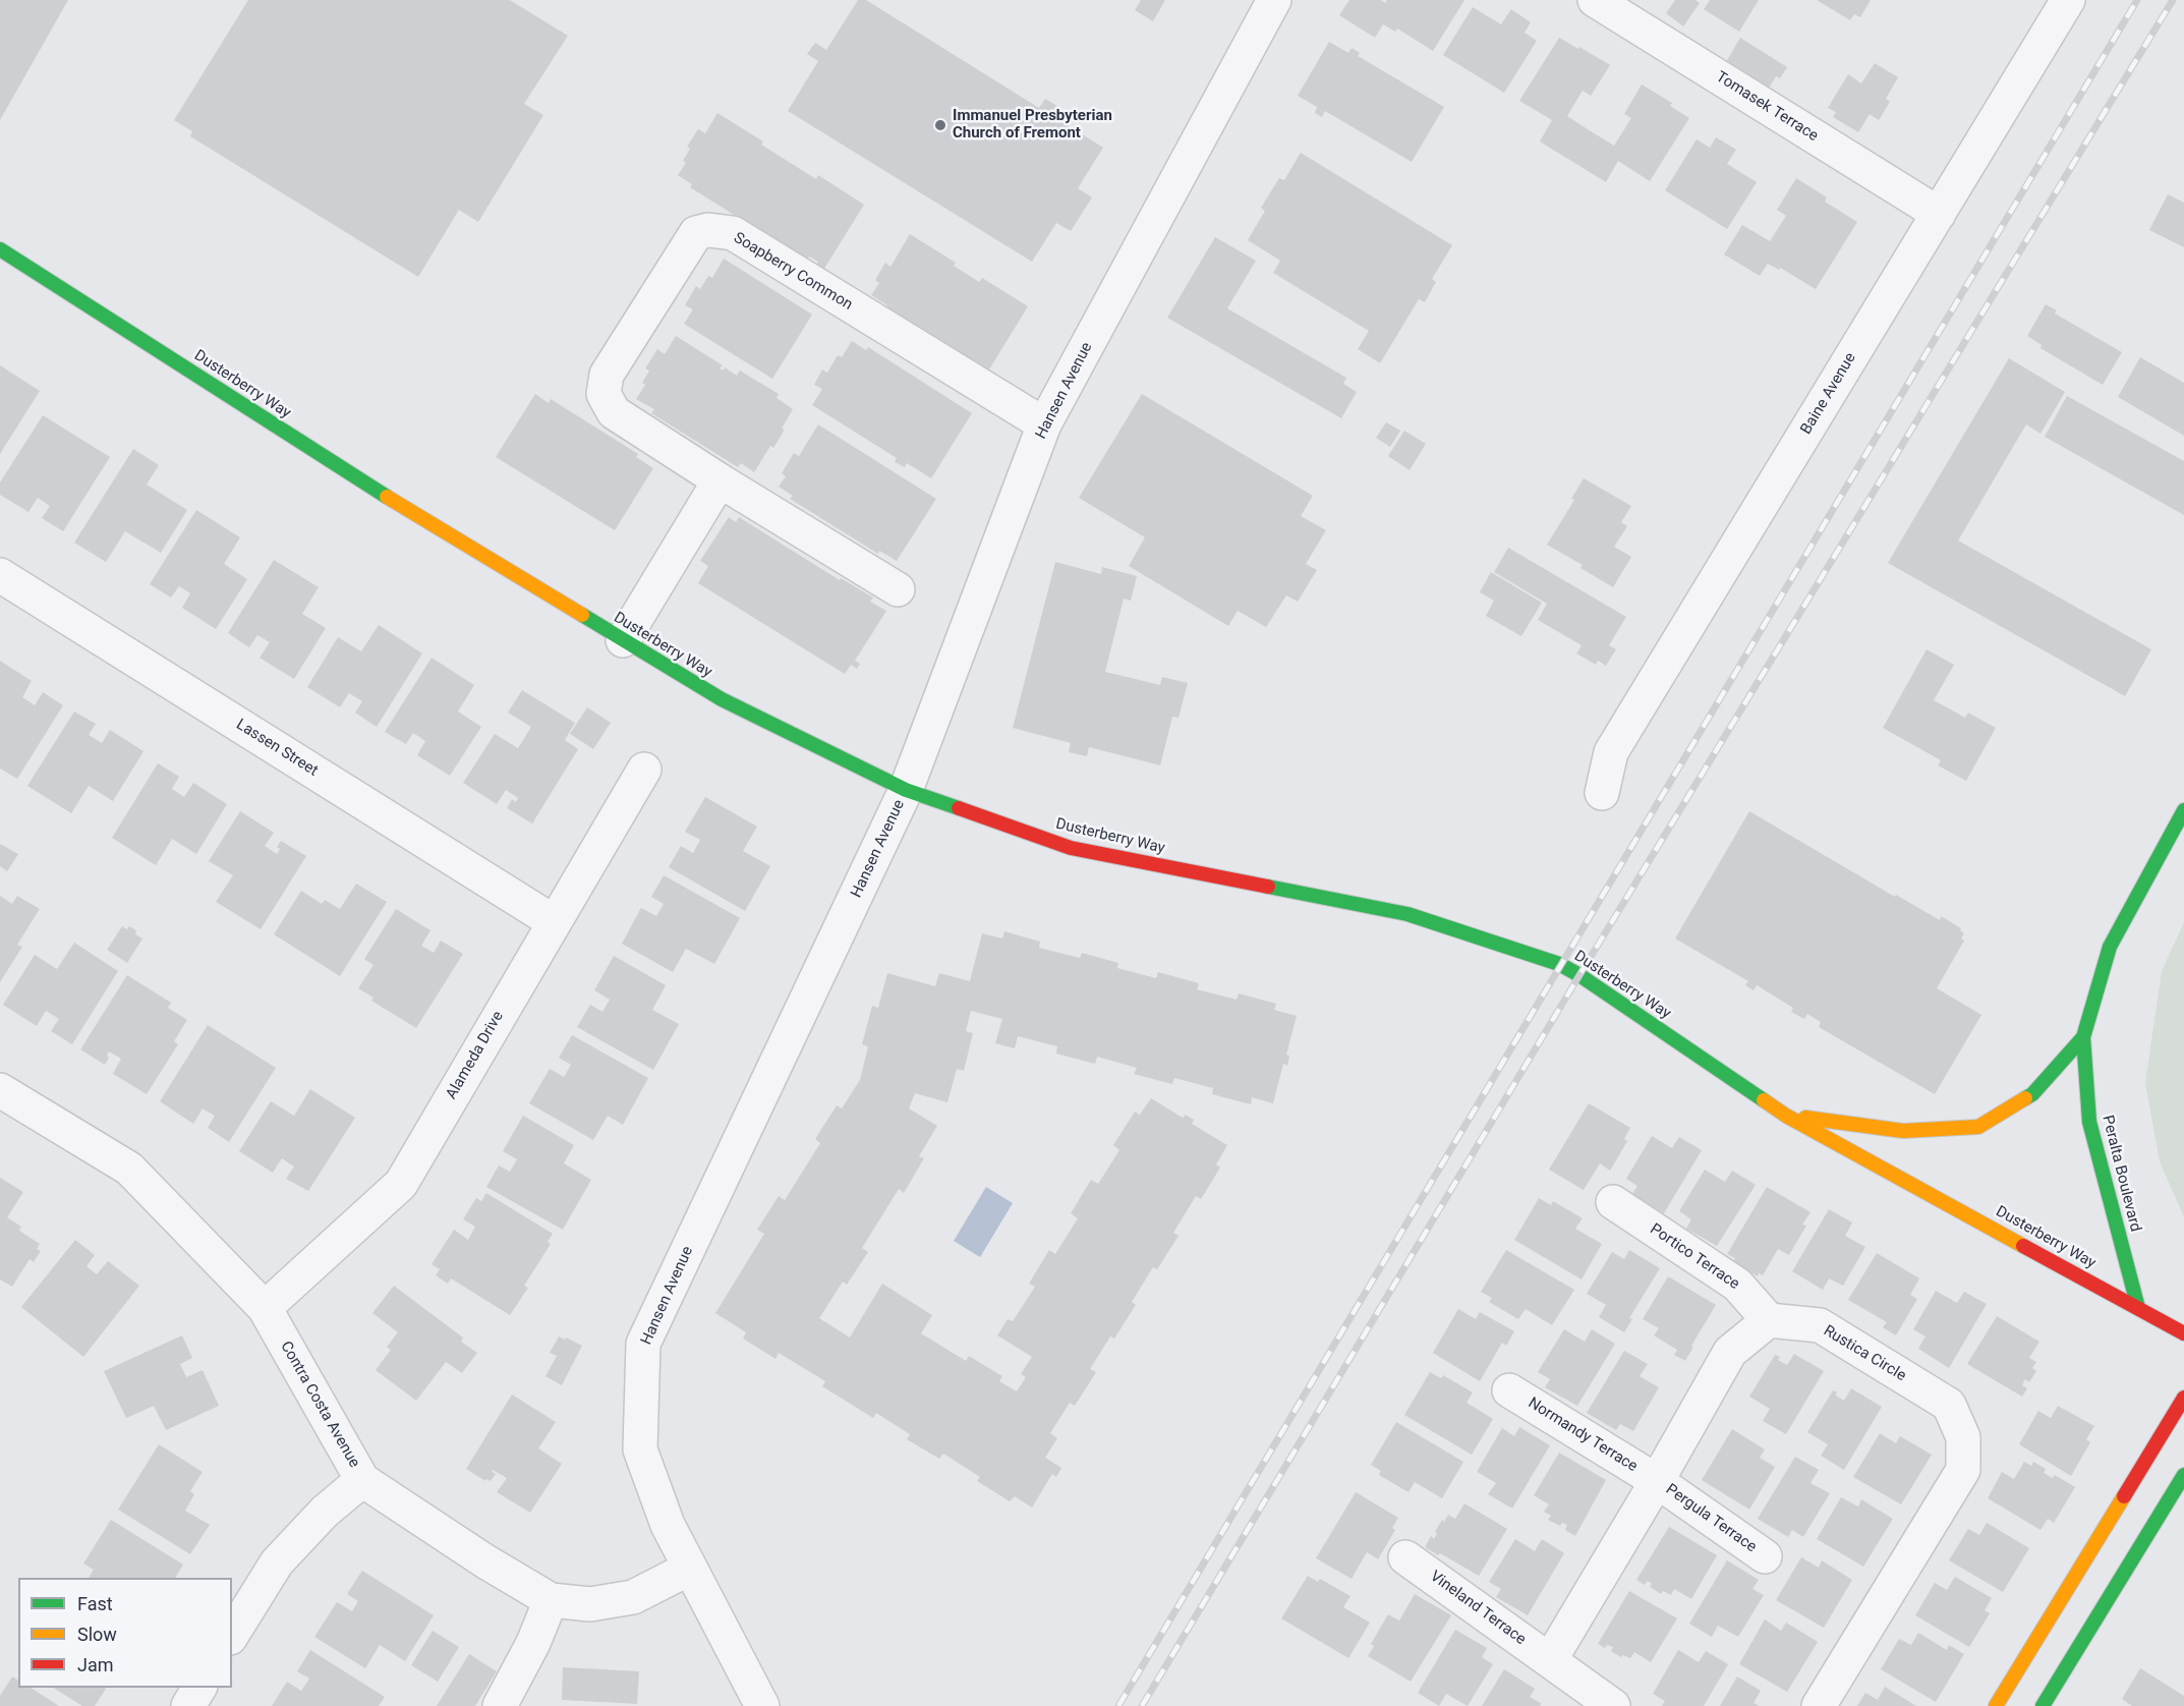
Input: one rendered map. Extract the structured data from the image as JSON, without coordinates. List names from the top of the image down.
{
  "streets": {
    "main road": ["Dusterberry Way", "Peralta Boulevard"],
    "street": [
      "Tomasek Terrace",
      "Soapberry Common",
      "Hansen Avenue",
      "Baine Avenue",
      "Lassen Street",
      "Alameda Drive",
      "Portico Terrace",
      "Rustica Circle",
      "Contra Costa Avenue",
      "Normandy Terrace",
      "Pergula Terrace",
      "Vineland Terrace"
    ]
  },
  "crossings": [
    ["Tomasek Terrace", "Baine Avenue"],
    ["Soapberry Common", "Hansen Avenue"],
    ["Dusterberry Way", "Hansen Avenue"],
    ["Dusterberry Way", "Peralta Boulevard"],
    ["Hansen Avenue", "Contra Costa Avenue"],
    ["Lassen Street", "Alameda Drive"],
    ["Alameda Drive", "Contra Costa Avenue"],
    ["Portico Terrace", "Rustica Circle"],
    ["Normandy Terrace", "Pergula Terrace"]
  ],
  "places": ["Immanuel Presbyterian Church of Fremont"],
  "legend": ["Fast", "Slow", "Jam"]
}
